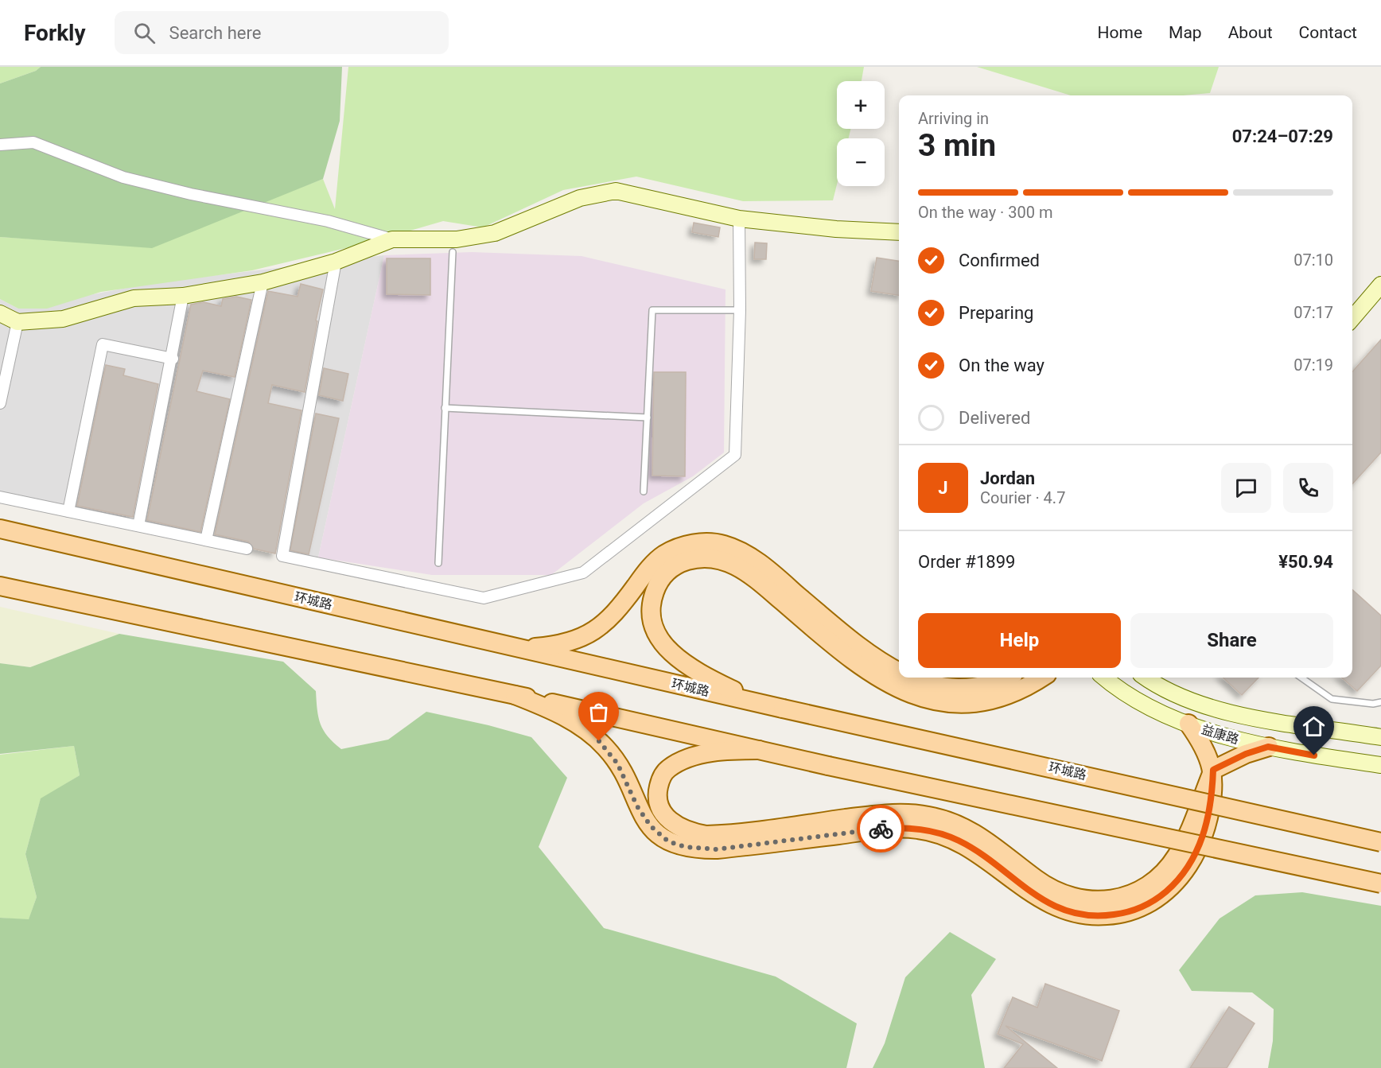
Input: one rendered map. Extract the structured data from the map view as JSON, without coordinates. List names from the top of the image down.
{
  "streets": {
    "main road": ["环城路"],
    "street": ["益康路"]
  },
  "page": {
    "header": "Forkly",
    "search": "Search here",
    "nav": [
      "Home",
      "Map",
      "About",
      "Contact"
    ],
    "map_buttons": ["+", "−"],
    "heading": ["3 min", "Arriving in", "07:24–07:29"],
    "panel": [
      "Jordan",
      "Courier · 4.7",
      "Order #1899",
      "¥50.94"
    ],
    "bar": "On the way · 300 m",
    "list": [
      ["Confirmed", "07:10"],
      ["Preparing", "07:17"],
      ["On the way", "07:19"],
      "Delivered"
    ],
    "round": "J",
    "buttons": ["Help", "Share"]
  }
}
